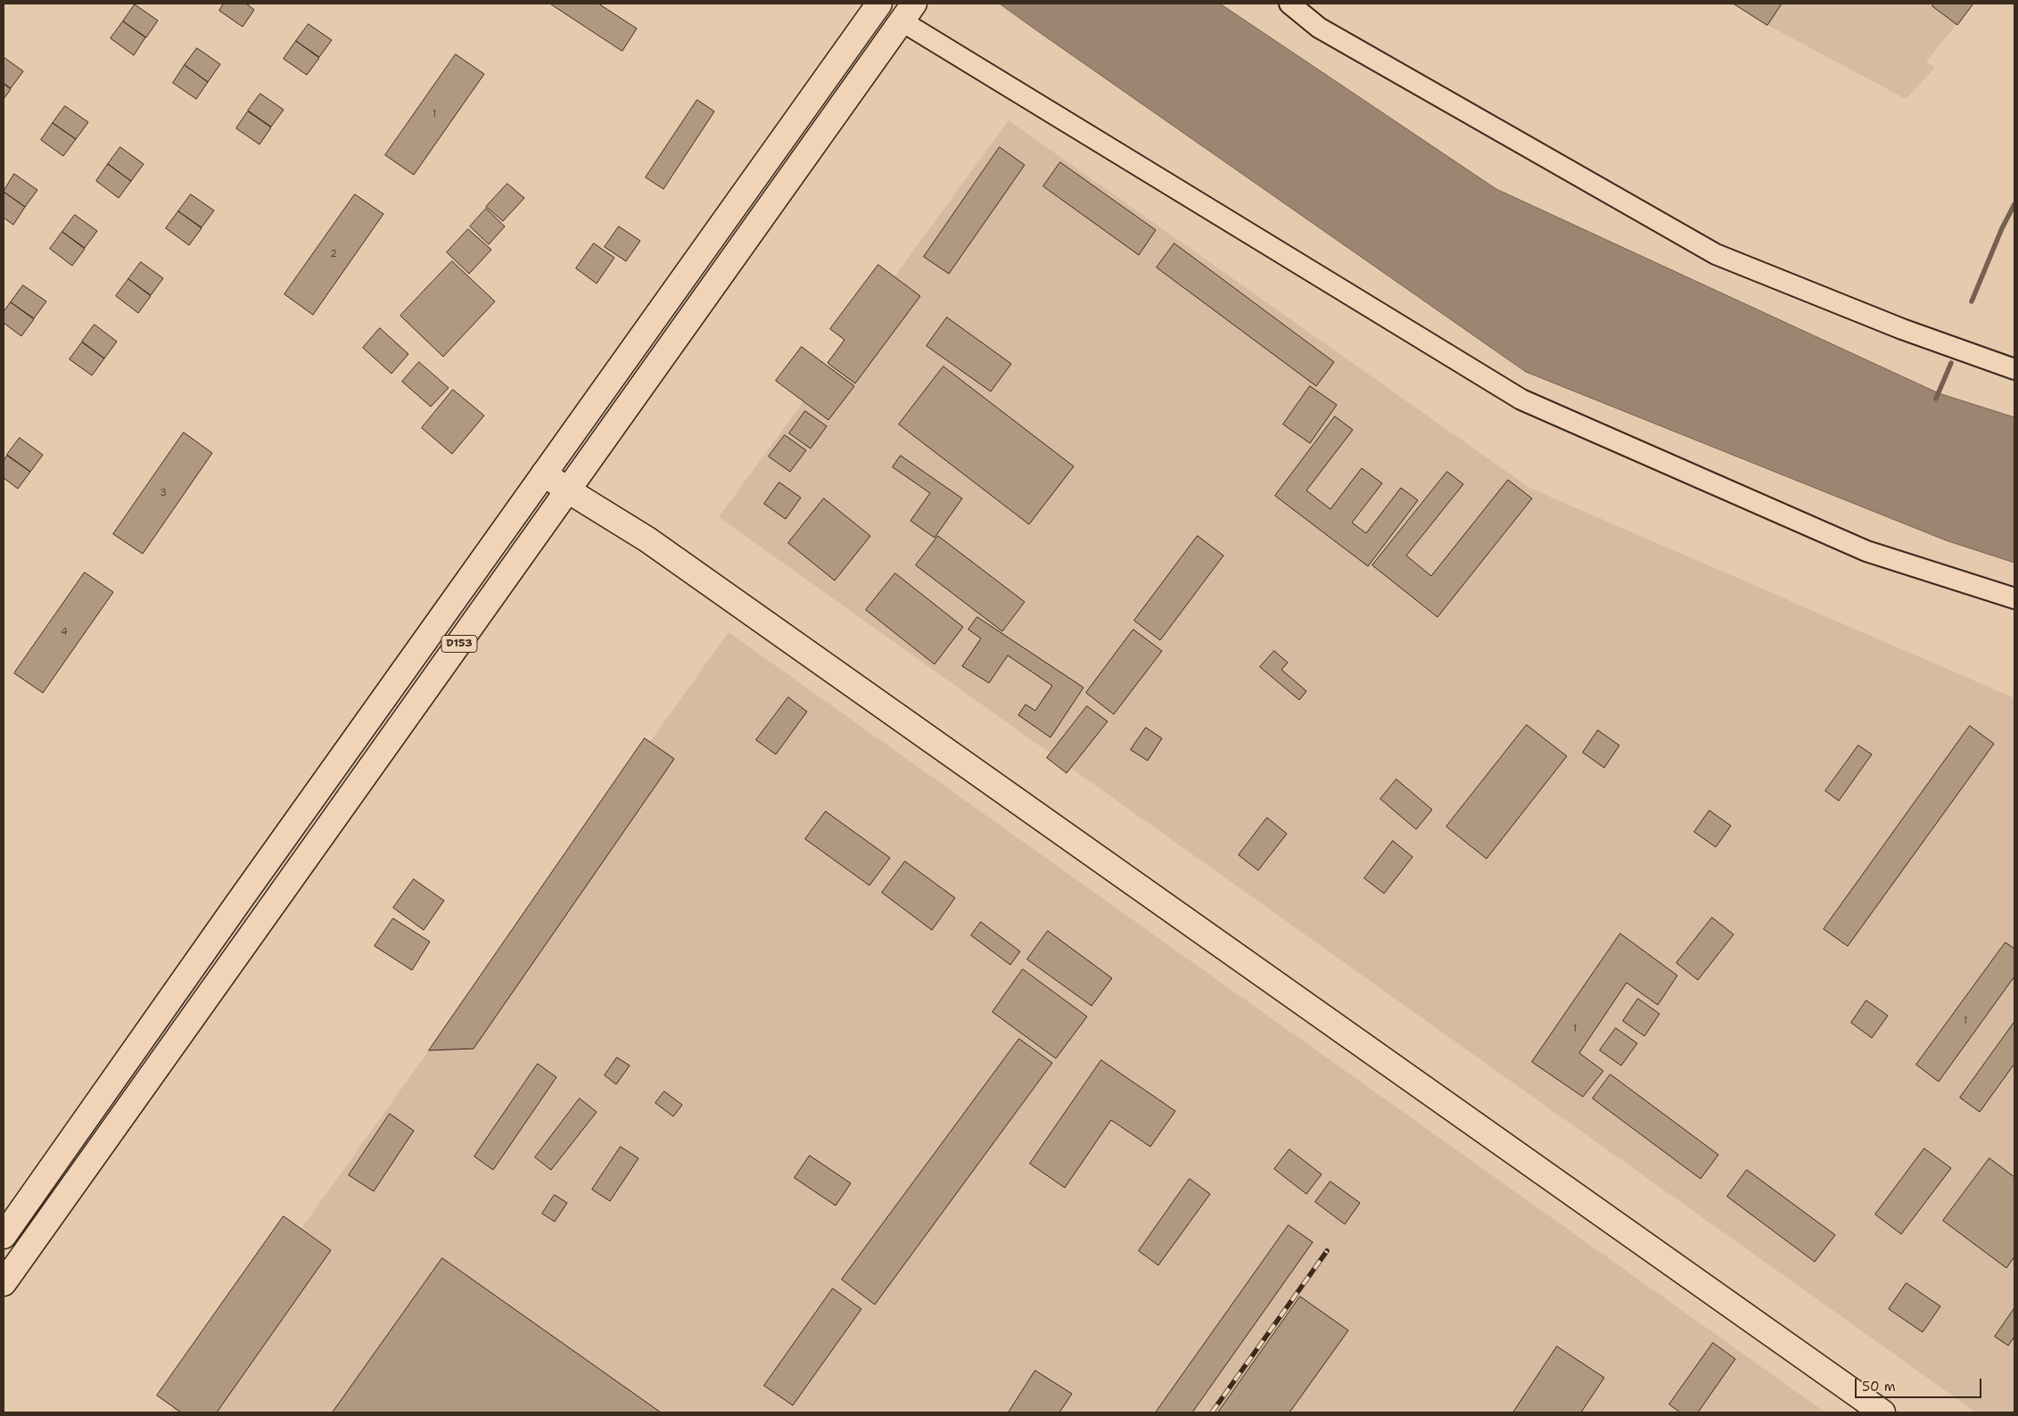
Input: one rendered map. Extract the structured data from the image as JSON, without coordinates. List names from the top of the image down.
{
  "streets": {
    "main road": ["D153"]
  },
  "house_numbers": [
    "1",
    "2",
    "3",
    "4",
    "1",
    "1"
  ],
  "scale_bar": "50 m"
}
